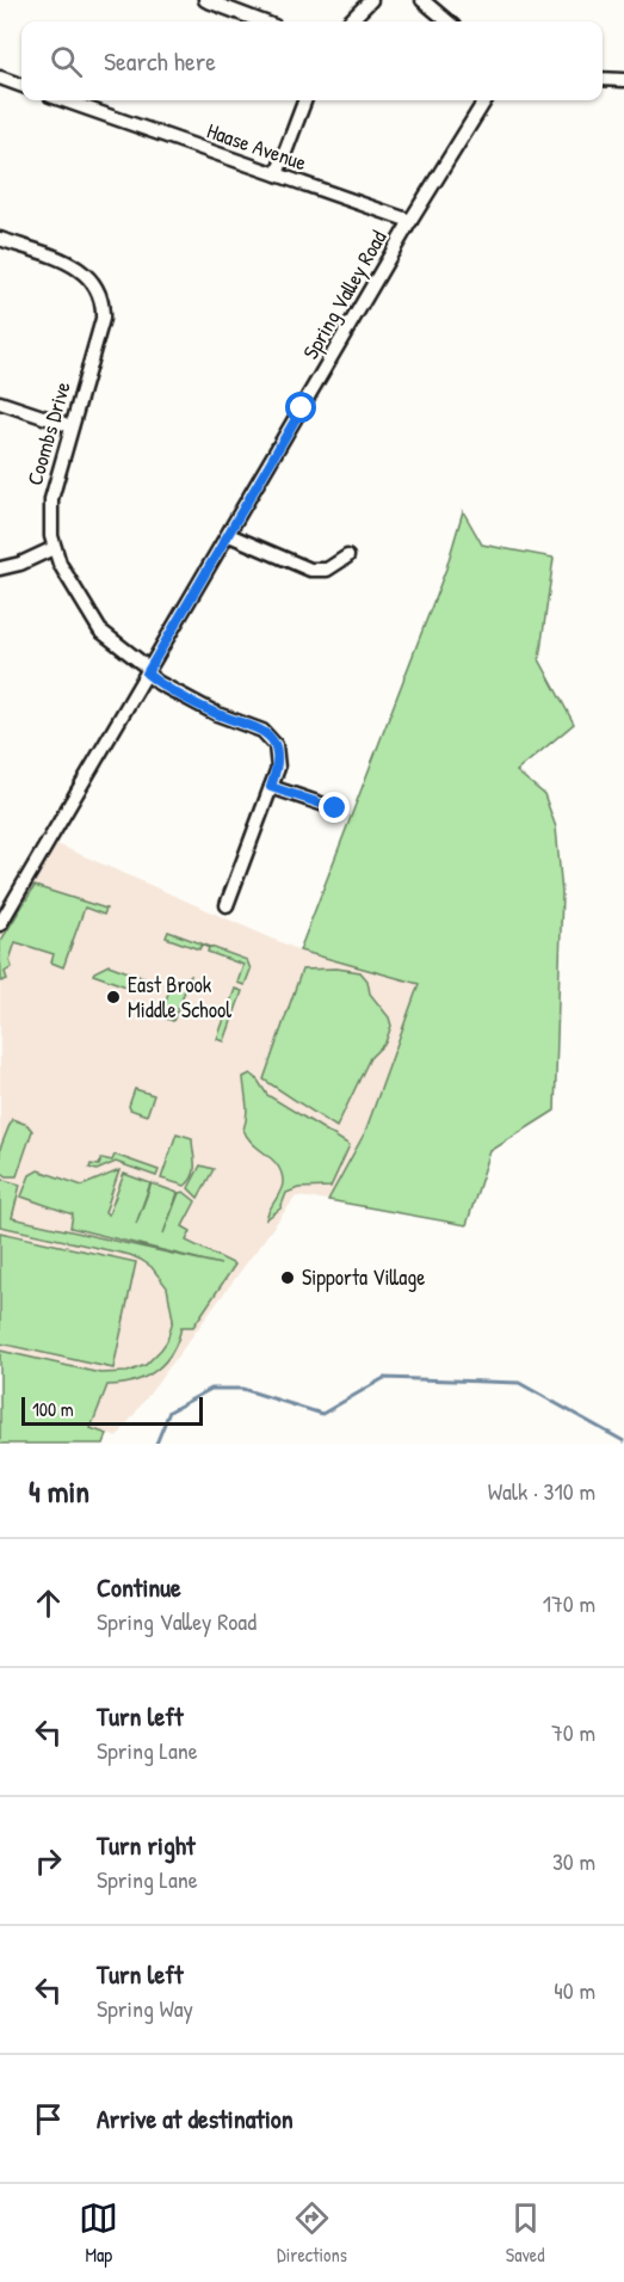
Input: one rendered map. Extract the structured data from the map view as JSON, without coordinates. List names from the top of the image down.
{
  "streets": {
    "street": ["Haase Avenue", "Spring Valley Road", "Coombs Drive"]
  },
  "crossings": [
    ["Haase Avenue", "Spring Valley Road"],
    ["Spring Valley Road", "Coombs Drive"]
  ],
  "places": ["East Brook Middle School", "Sipporta Village"],
  "scale_bar": "100 m",
  "page": {
    "search": "Search here",
    "scale": "100 m",
    "heading": ["4 min", "Walk · 310 m"],
    "list": [
      ["Continue", "Spring Valley Road", "170 m"],
      ["Turn left", "Spring Lane", "70 m"],
      ["Turn right", "Spring Lane", "30 m"],
      ["Turn left", "Spring Way", "40 m"],
      "Arrive at destination"
    ],
    "nav": ["Map", "Directions", "Saved"]
  }
}
